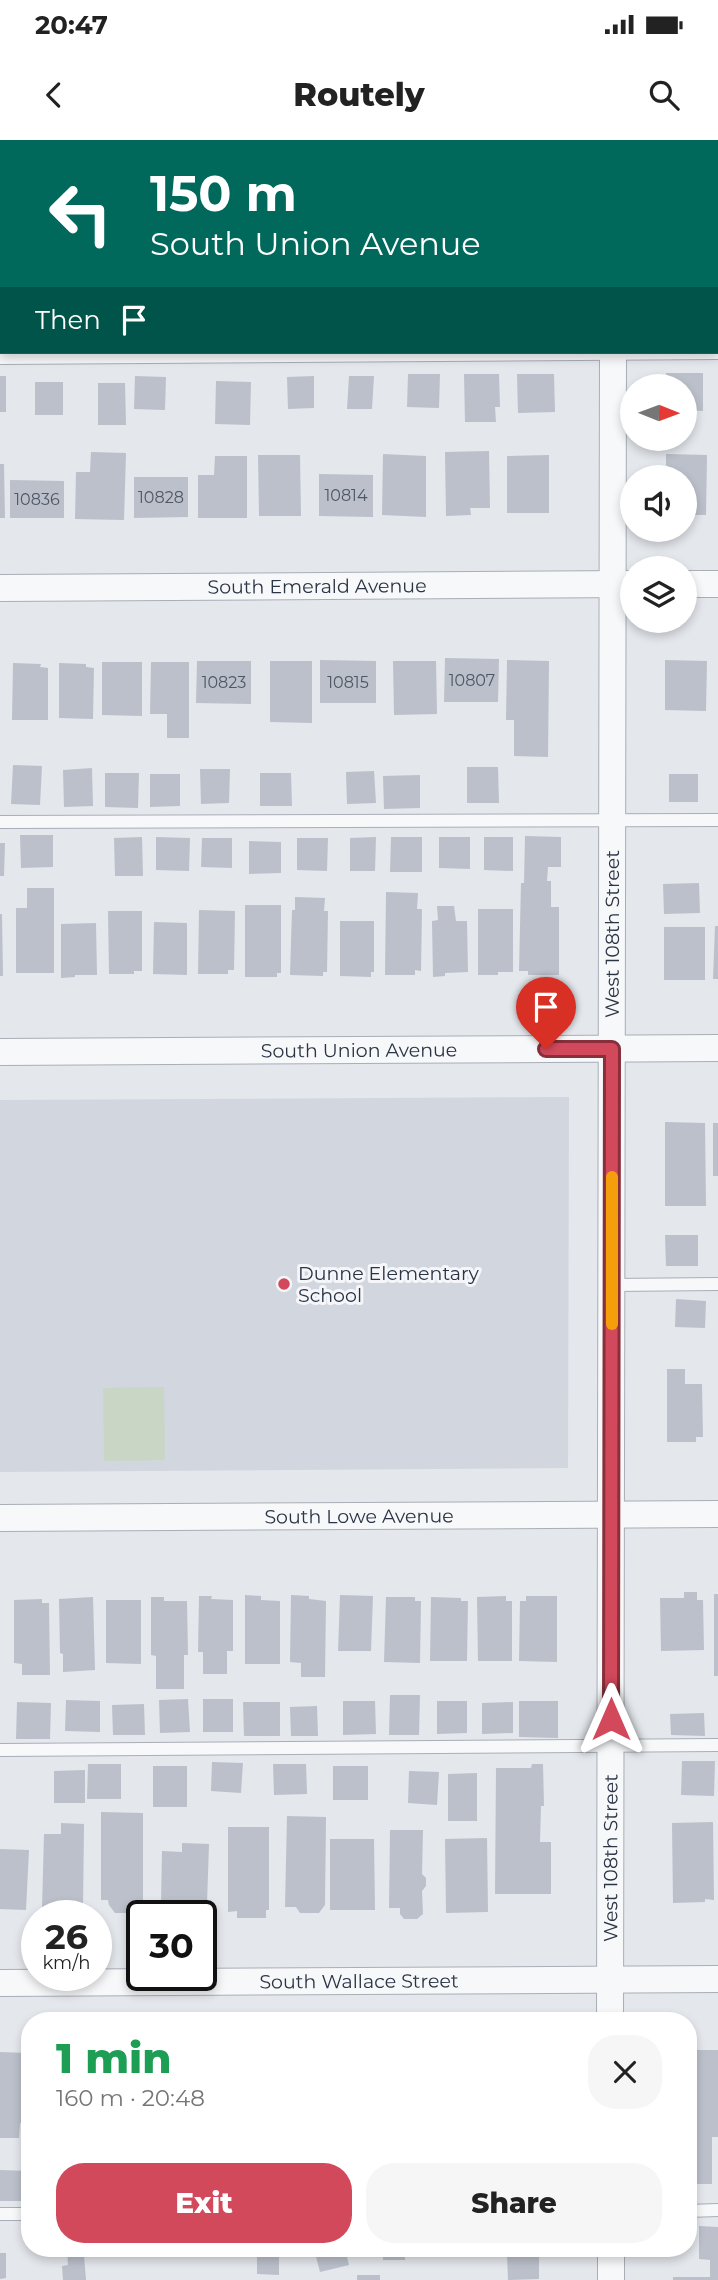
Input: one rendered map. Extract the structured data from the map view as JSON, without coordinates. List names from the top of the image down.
{
  "streets": {
    "street": [
      "South Emerald Avenue",
      "West 108th Street",
      "South Union Avenue",
      "South Lowe Avenue",
      "South Wallace Street"
    ]
  },
  "crossings": [
    ["West 108th Street", "South Union Avenue"],
    ["West 108th Street", "South Lowe Avenue"],
    ["West 108th Street", "South Wallace Street"]
  ],
  "places": ["Dunne Elementary School"],
  "house_numbers": [
    "10814",
    "10828",
    "10836",
    "10807",
    "10823",
    "10815"
  ],
  "north": "right",
  "page": {
    "status": "20:47",
    "header": "Routely",
    "turn": ["150 m", "South Union Avenue"],
    "then": "Then",
    "speed": "26 km/h",
    "limit": "30",
    "heading": ["1 min", "160 m · 20:48"],
    "buttons": ["Exit", "Share"]
  }
}
